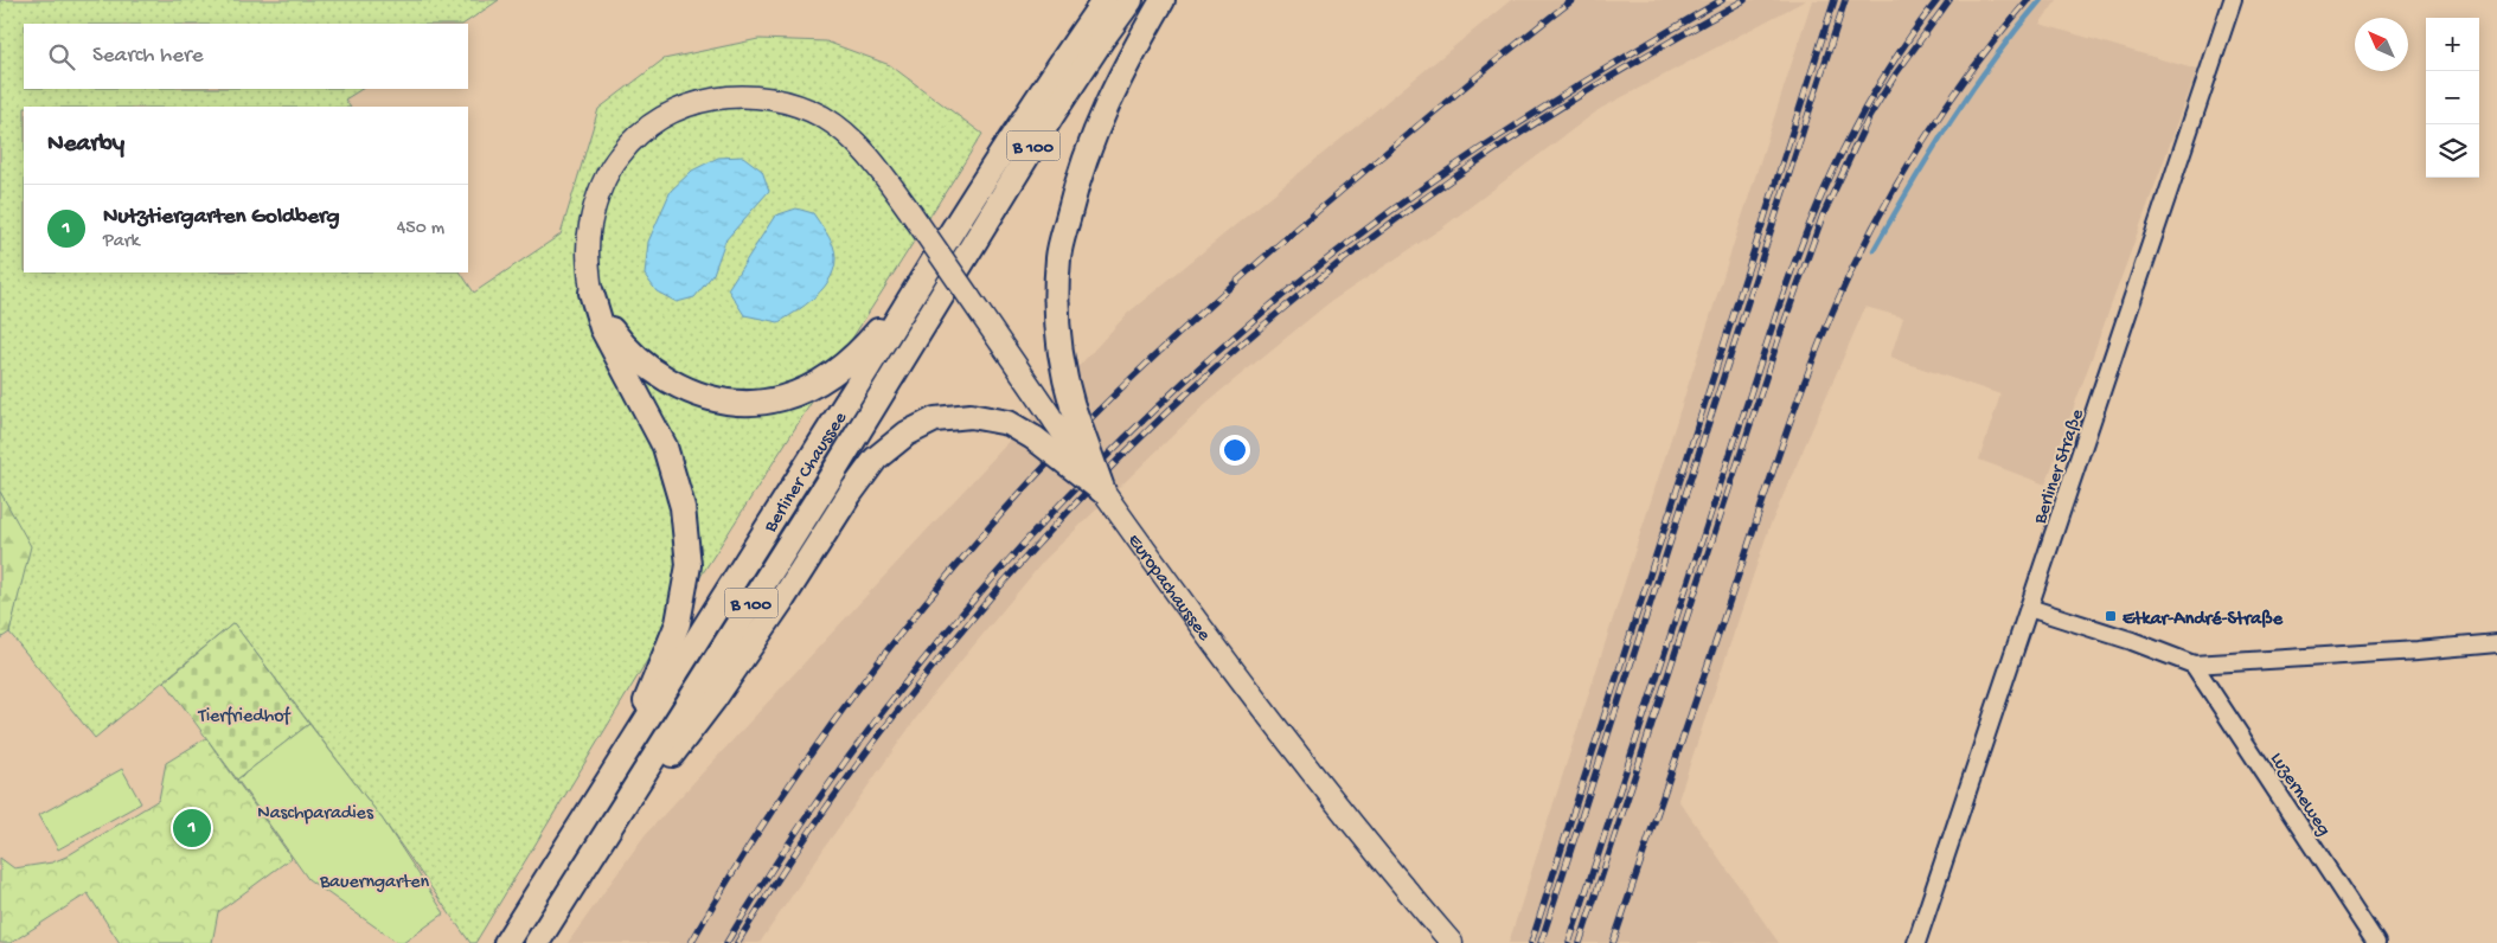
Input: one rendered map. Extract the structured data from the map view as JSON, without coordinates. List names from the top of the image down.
{
  "streets": {
    "highway": ["B 100", "Berliner Chaussee"],
    "main road": ["Europachaussee"],
    "street": ["Berliner Straße", "Luzerneweg"]
  },
  "parks": ["Tierfriedhof", "Naschparadies", "Bauerngarten"],
  "places": {
    "transit": ["Etkar-André-Straße"]
  },
  "north": "top left",
  "page": {
    "map_buttons": ["+", "−"],
    "search": "Search here",
    "heading": "Nearby",
    "list": [
      {
        "mark": "1",
        "name": "Nutztiergarten Goldberg",
        "note": "Park",
        "value": "450 m"
      }
    ],
    "pins": "1"
  }
}
